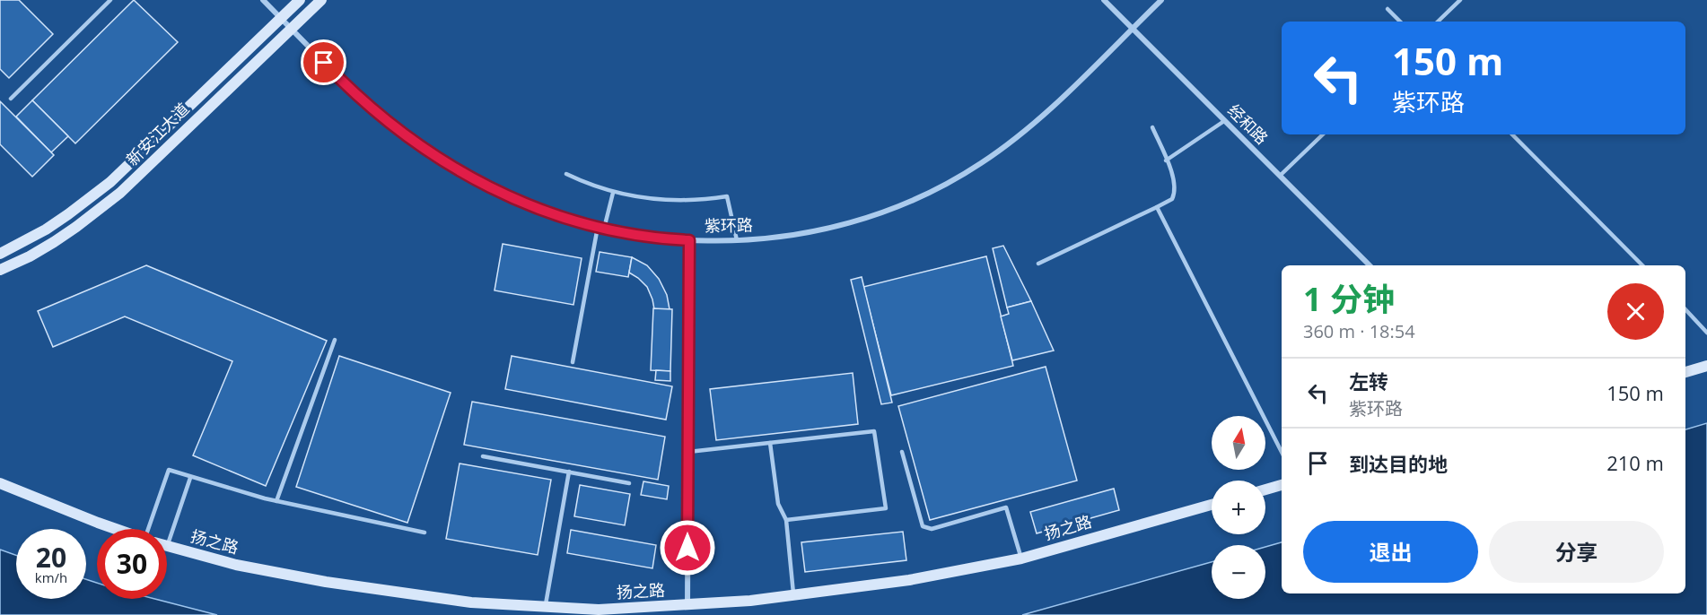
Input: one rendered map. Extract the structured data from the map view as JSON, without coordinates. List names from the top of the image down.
{
  "streets": {
    "street": [
      "经和路",
      "新安江大道",
      "紫环路",
      "扬之路"
    ]
  },
  "crossings": [
    ["经和路", "紫环路"],
    ["新安江大道", "紫环路"]
  ],
  "north": "top",
  "page": {
    "turn": ["150 m", "紫环路"],
    "heading": ["1 分钟", "360 m · 18:54"],
    "list": [
      {
        "name": "左转",
        "note": "紫环路",
        "value": "150 m"
      },
      {
        "name": "到达目的地",
        "value": "210 m"
      }
    ],
    "map_buttons": ["+", "−"],
    "buttons": ["退出", "分享"],
    "speed": "20 km/h",
    "limit": "30"
  }
}
